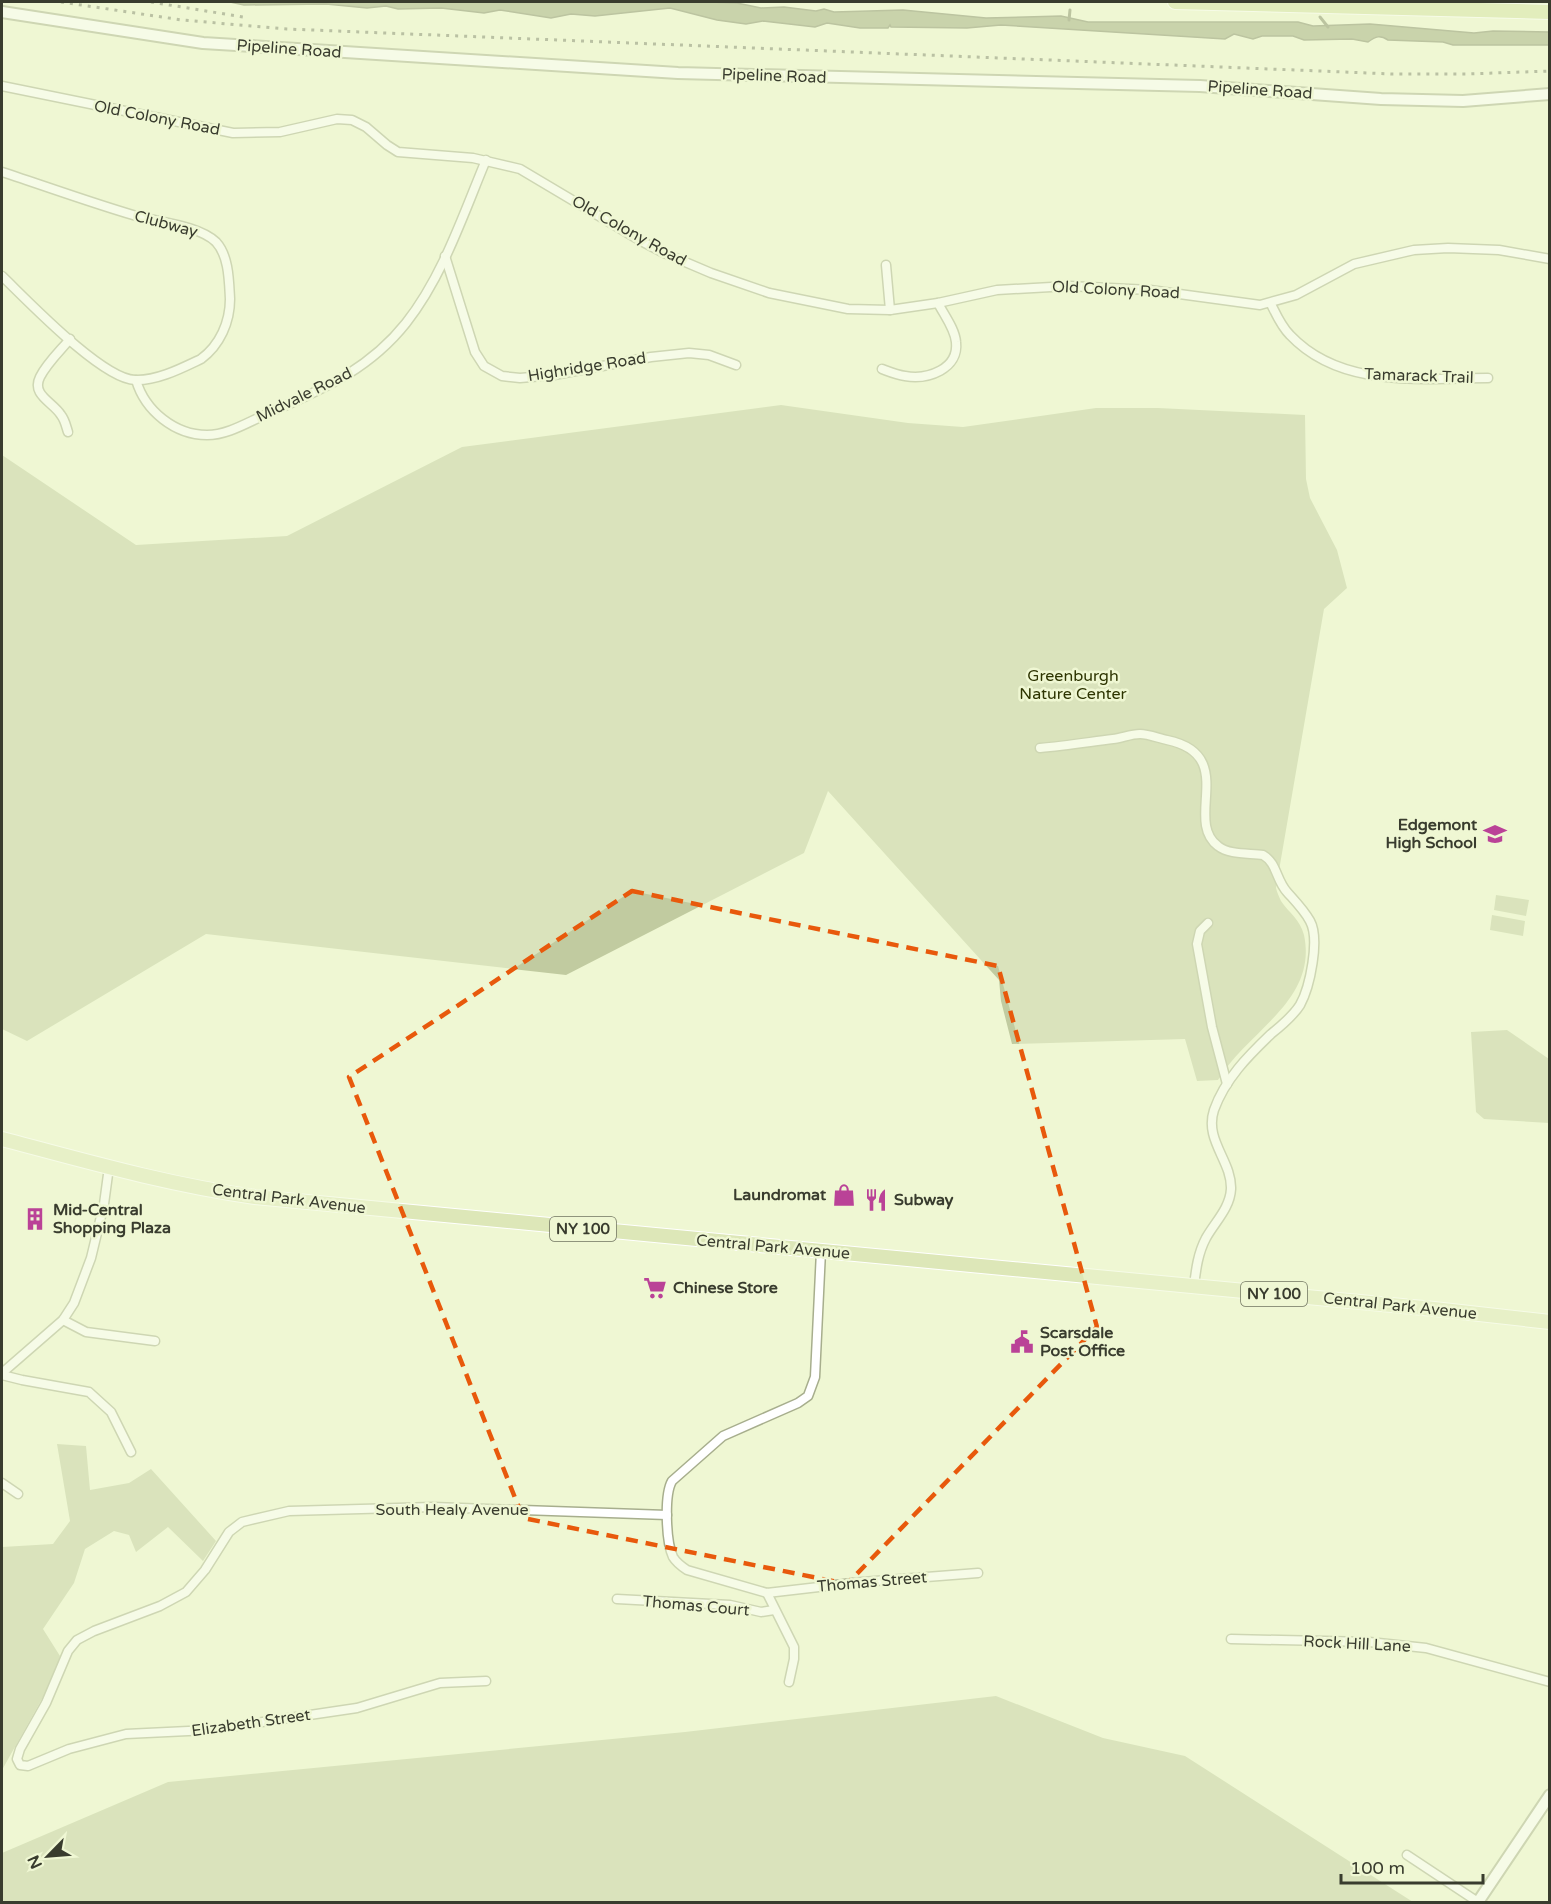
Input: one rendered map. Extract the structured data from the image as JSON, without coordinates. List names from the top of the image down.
{
  "streets": {
    "main road": ["Central Park Avenue", "NY 100"],
    "street": [
      "Pipeline Road",
      "Old Colony Road",
      "Clubway",
      "Highridge Road",
      "Tamarack Trail",
      "Midvale Road",
      "South Healy Avenue",
      "Thomas Street",
      "Thomas Court",
      "Rock Hill Lane",
      "Elizabeth Street"
    ]
  },
  "crossings": [
    ["Old Colony Road", "Tamarack Trail"],
    ["Old Colony Road", "Midvale Road"],
    ["Clubway", "Midvale Road"],
    ["Highridge Road", "Midvale Road"],
    ["South Healy Avenue", "Thomas Street"],
    ["South Healy Avenue", "Elizabeth Street"]
  ],
  "parks": ["Greenburgh Nature Center"],
  "places": {
    "school or university": ["Edgemont High School"],
    "shop": ["Laundromat"],
    "restaurant": ["Subway"],
    "building": ["Mid-Central Shopping Plaza"],
    "supermarket": ["Chinese Store"],
    "public building": ["Scarsdale Post Office"]
  },
  "scale_bar": "100 m",
  "north": "bottom left"
}
